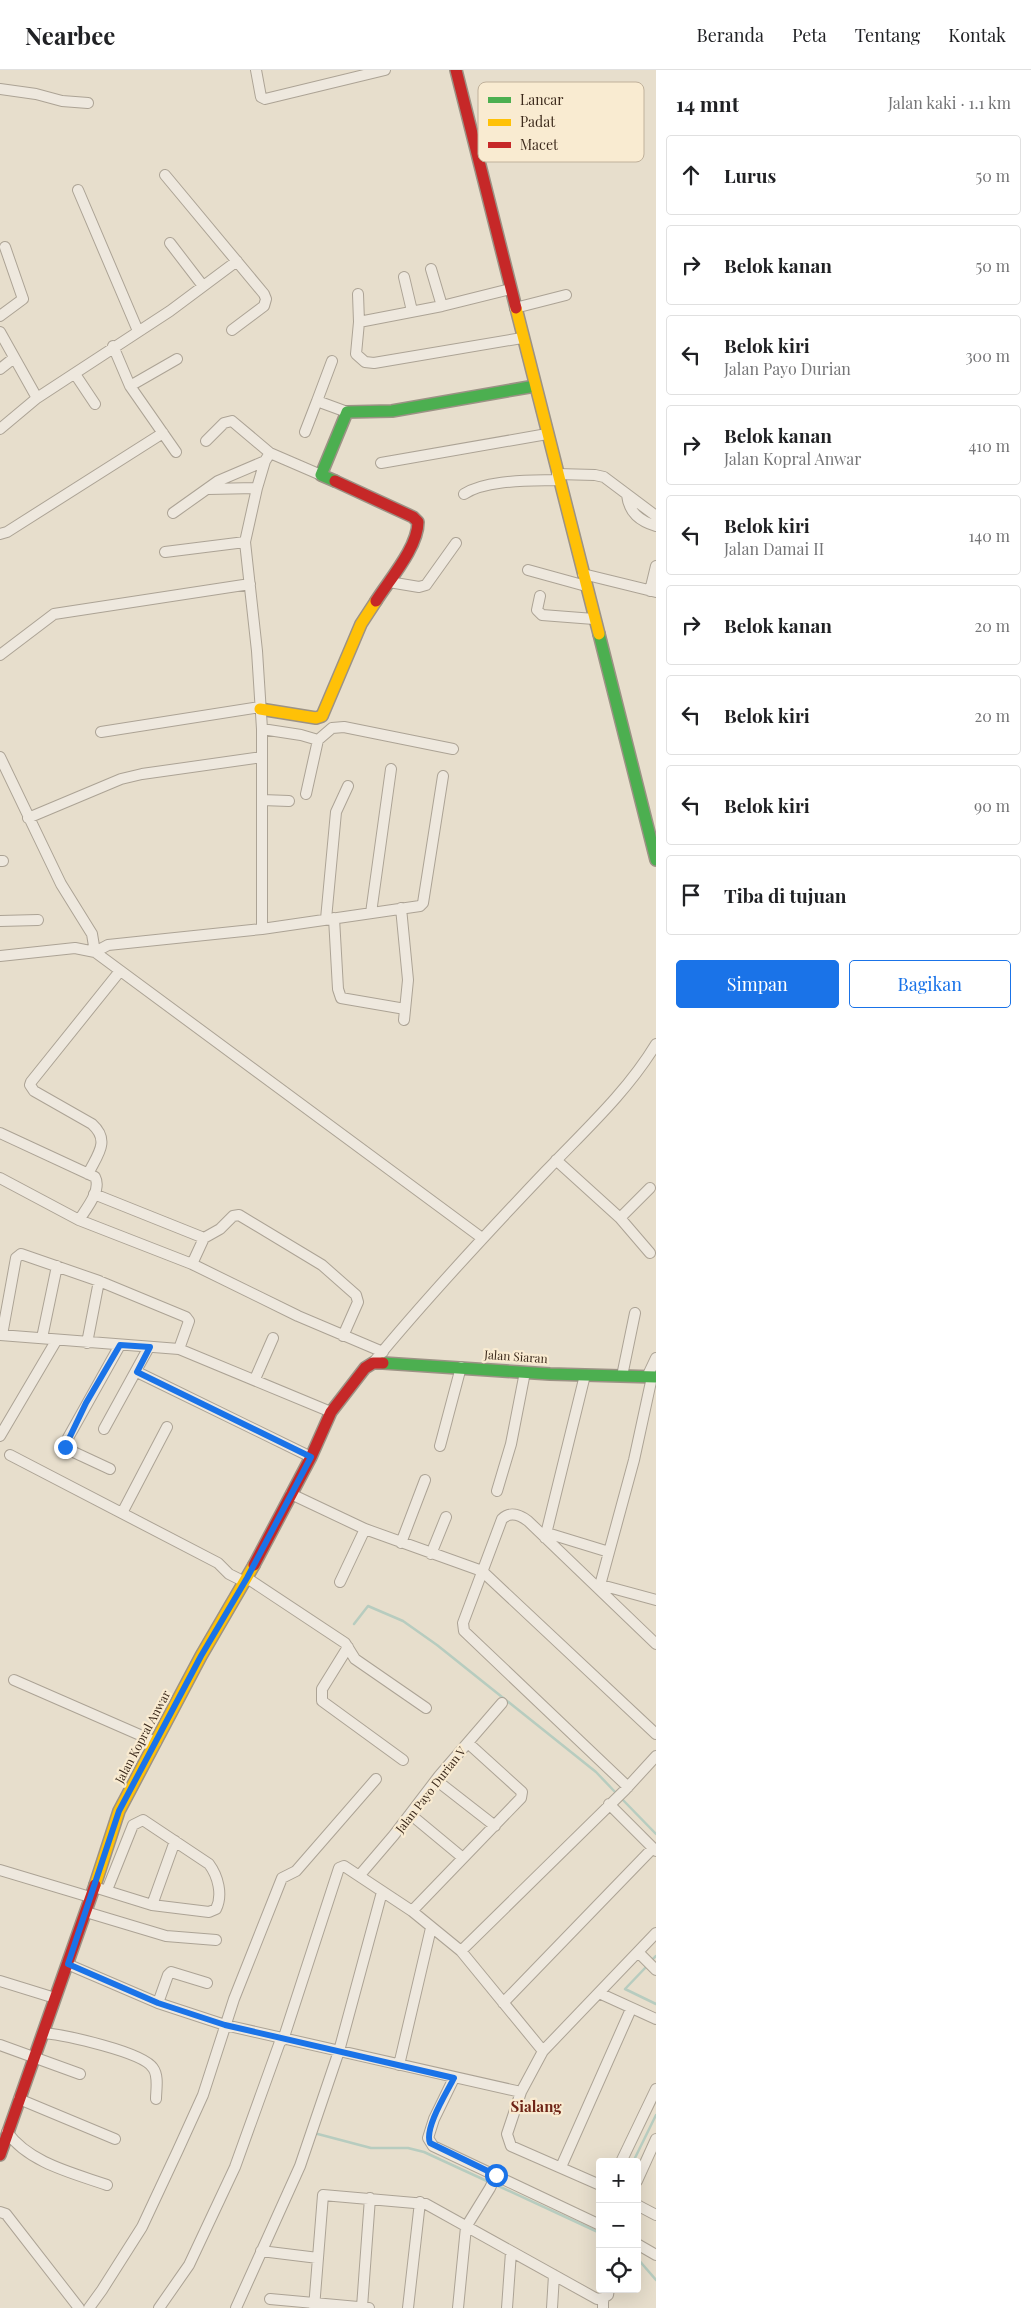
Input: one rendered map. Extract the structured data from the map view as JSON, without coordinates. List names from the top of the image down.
{
  "streets": {
    "street": ["Jalan Siaran", "Jalan Kopral Anwar", "Jalan Payo Durian V"]
  },
  "crossings": [
    ["Jalan Siaran", "Jalan Kopral Anwar"]
  ],
  "districts": ["Sialang"],
  "legend": ["Lancar", "Padat", "Macet"],
  "page": {
    "header": "Nearbee",
    "nav": [
      "Beranda",
      "Peta",
      "Tentang",
      "Kontak"
    ],
    "heading": ["14 mnt", "Jalan kaki · 1.1 km"],
    "list": [
      ["Lurus", "50 m"],
      ["Belok kanan", "50 m"],
      ["Belok kiri", "Jalan Payo Durian", "300 m"],
      ["Belok kanan", "Jalan Kopral Anwar", "410 m"],
      ["Belok kiri", "Jalan Damai II", "140 m"],
      ["Belok kanan", "20 m"],
      ["Belok kiri", "20 m"],
      ["Belok kiri", "90 m"],
      "Tiba di tujuan"
    ],
    "buttons": ["Simpan", "Bagikan"],
    "map_buttons": ["+", "−"]
  }
}
